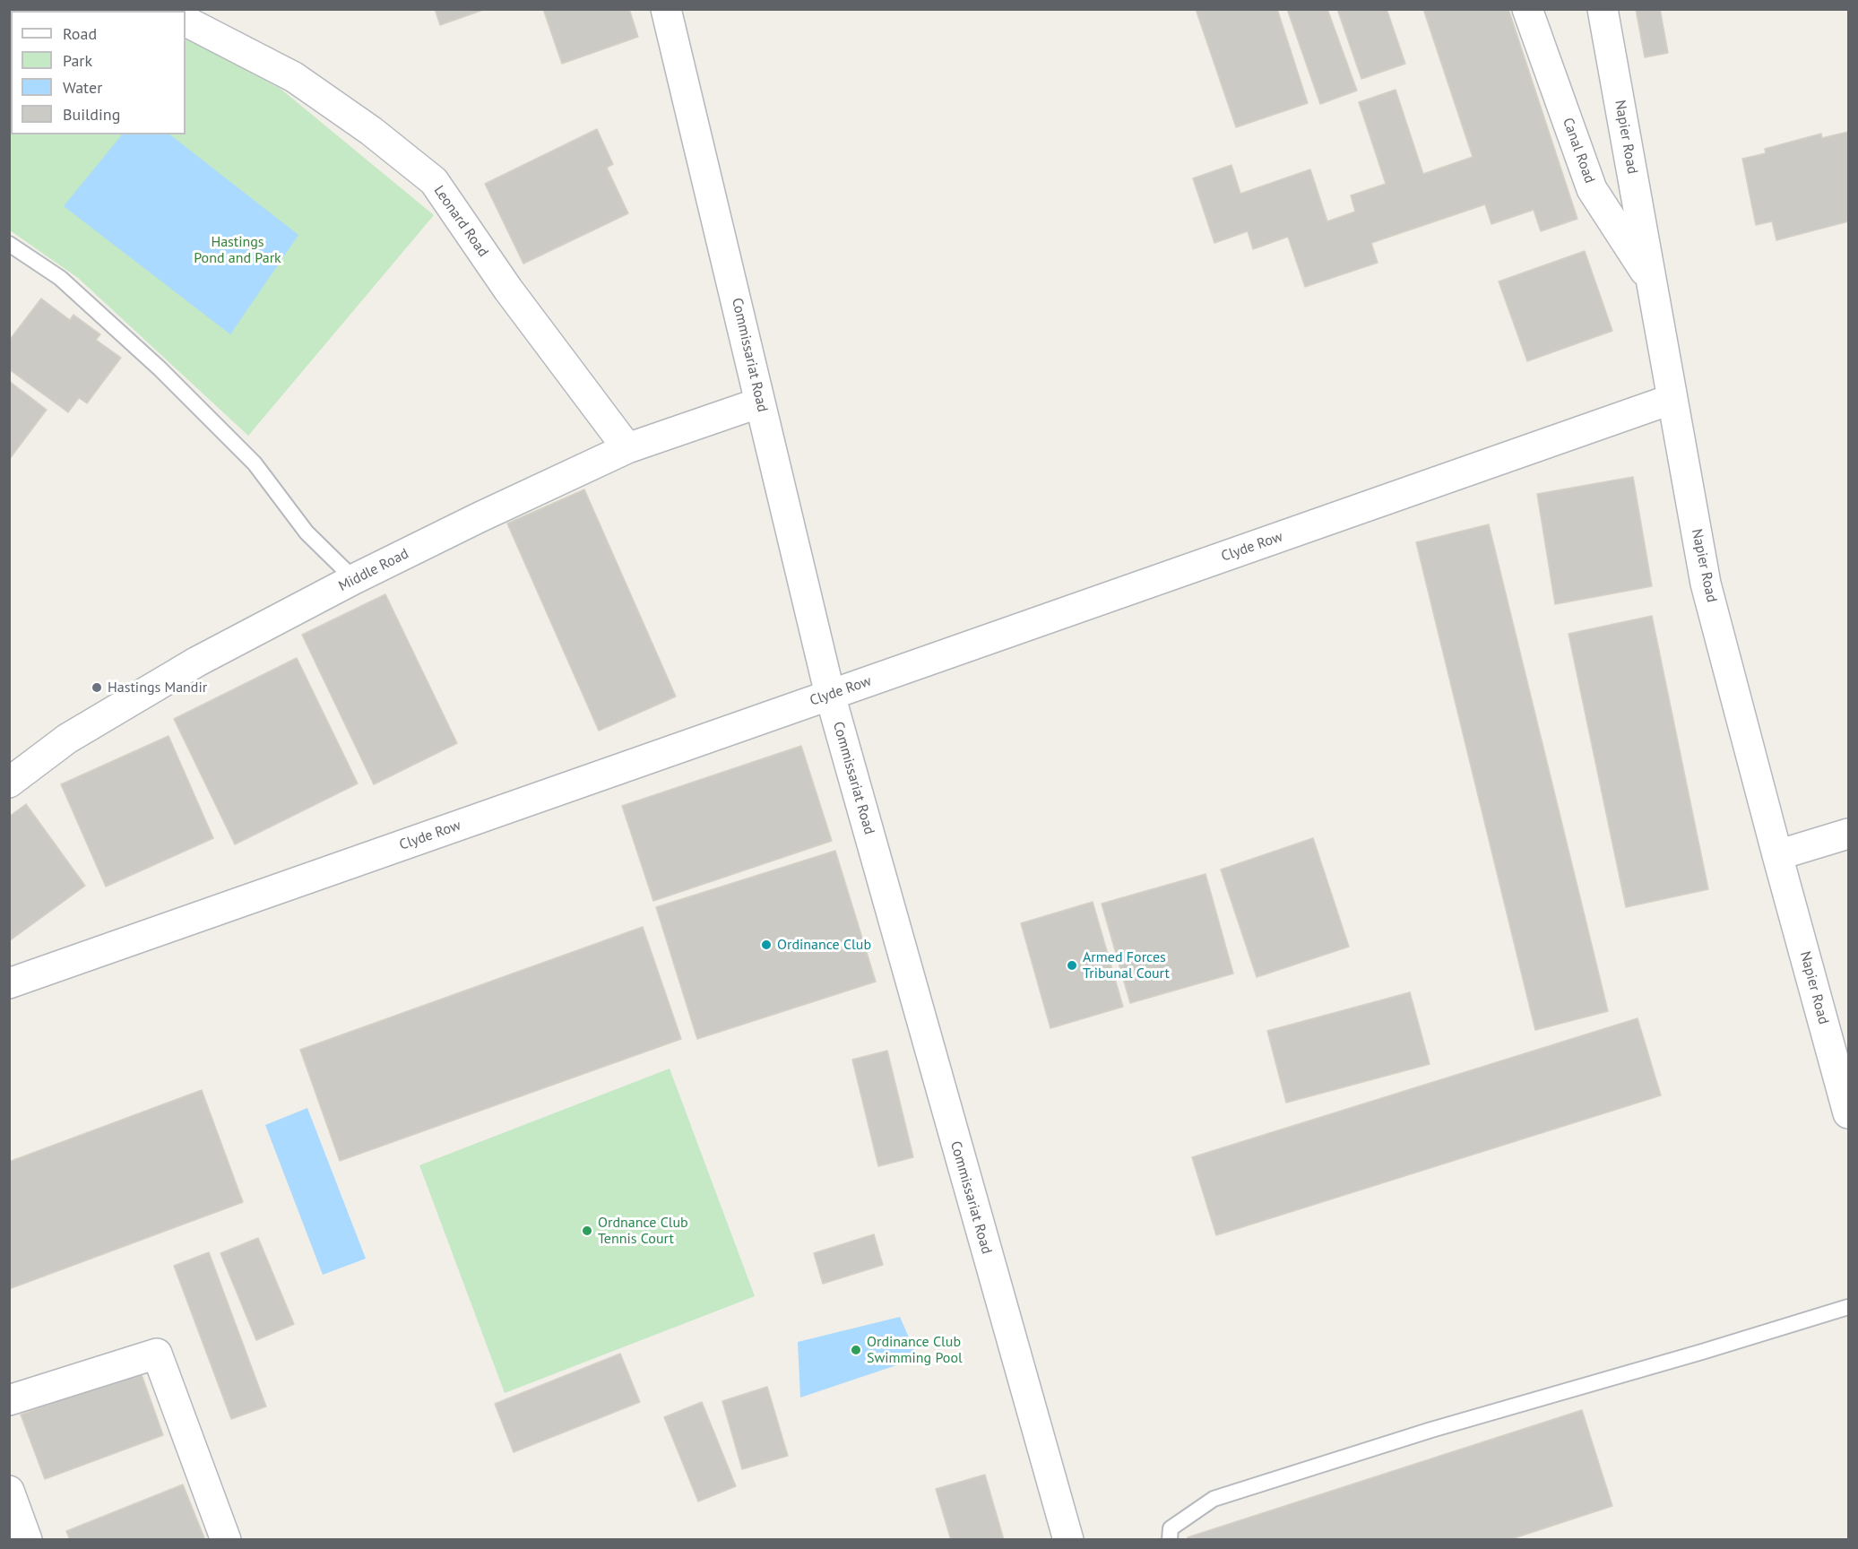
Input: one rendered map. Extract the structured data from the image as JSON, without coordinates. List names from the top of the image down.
{
  "streets": {
    "street": [
      "Napier Road",
      "Canal Road",
      "Leonard Road",
      "Commissariat Road",
      "Clyde Row",
      "Middle Road"
    ]
  },
  "crossings": [
    ["Napier Road", "Canal Road"],
    ["Napier Road", "Clyde Row"],
    ["Leonard Road", "Middle Road"],
    ["Commissariat Road", "Clyde Row"],
    ["Commissariat Road", "Middle Road"]
  ],
  "parks": ["Hastings Pond and Park"],
  "places": [
    "Hastings Mandir",
    "Ordinance Club",
    "Armed Forces Tribunal Court",
    "Ordnance Club Tennis Court",
    "Ordinance Club Swimming Pool"
  ],
  "legend": [
    "Road",
    "Park",
    "Water",
    "Building"
  ]
}
